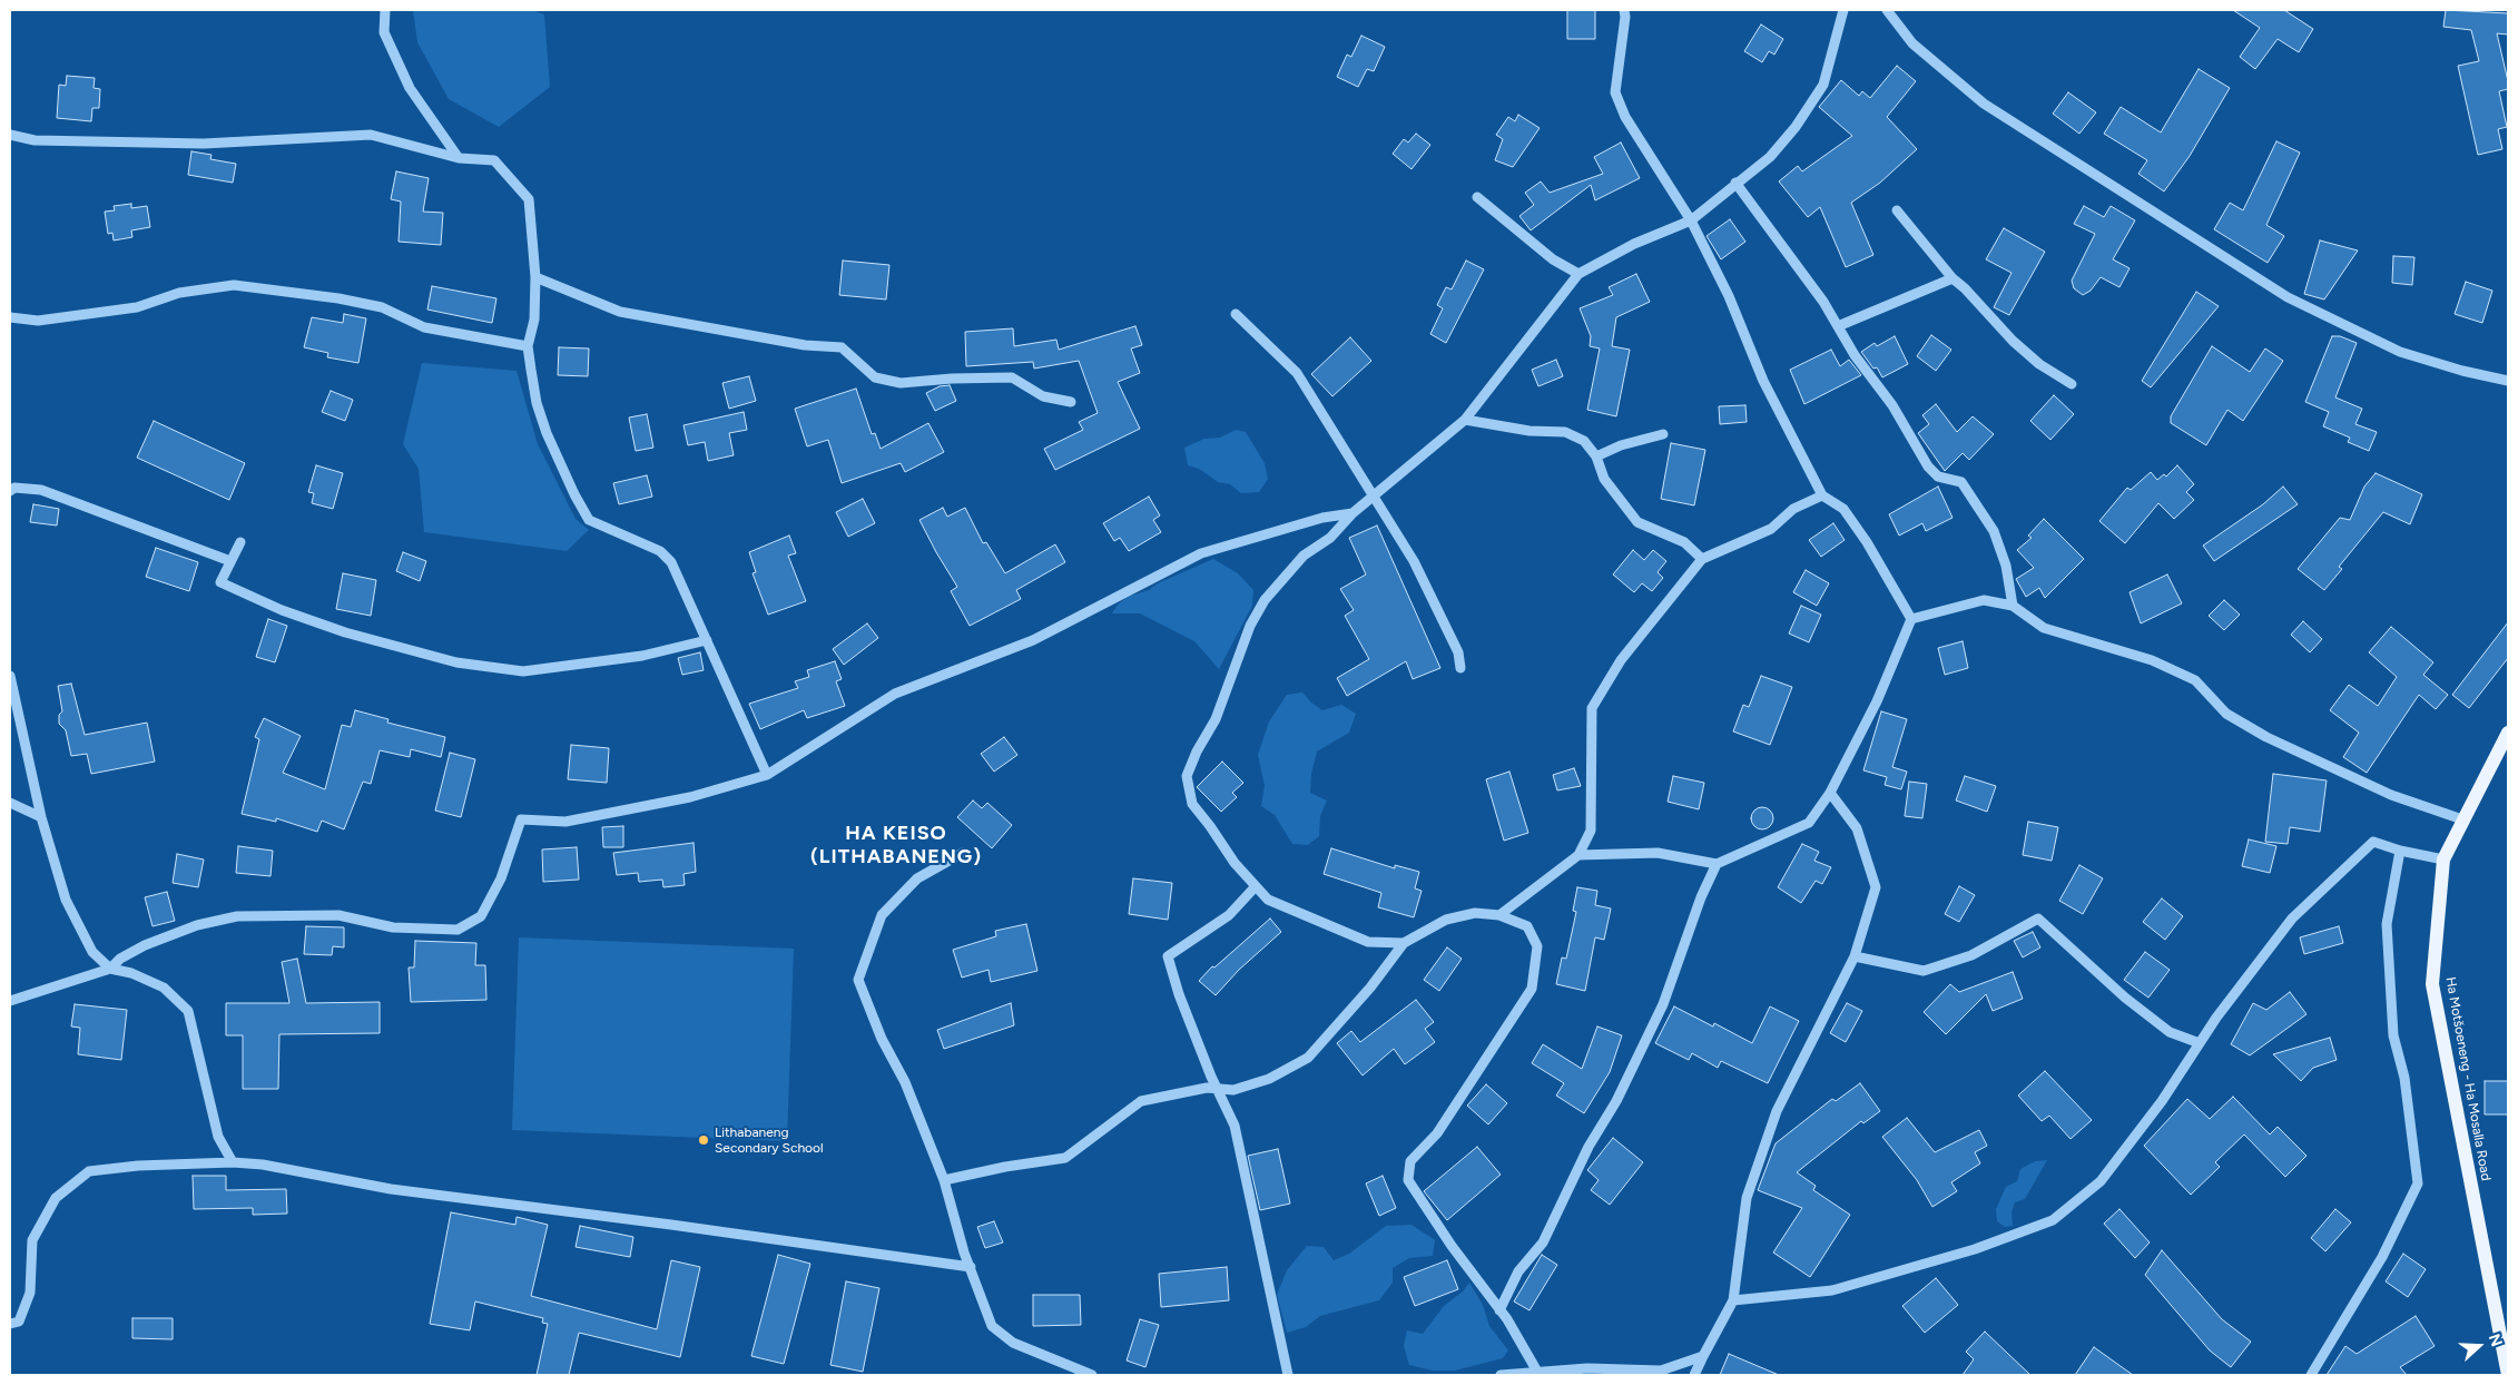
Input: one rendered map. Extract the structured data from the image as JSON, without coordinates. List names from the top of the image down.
{
  "streets": {
    "main road": ["Ha Motšoeneng - Ha Mosalla Road"]
  },
  "districts": ["HA KEISO (LITHABANENG)"],
  "places": ["Lithabaneng Secondary School"],
  "north": "right"
}
